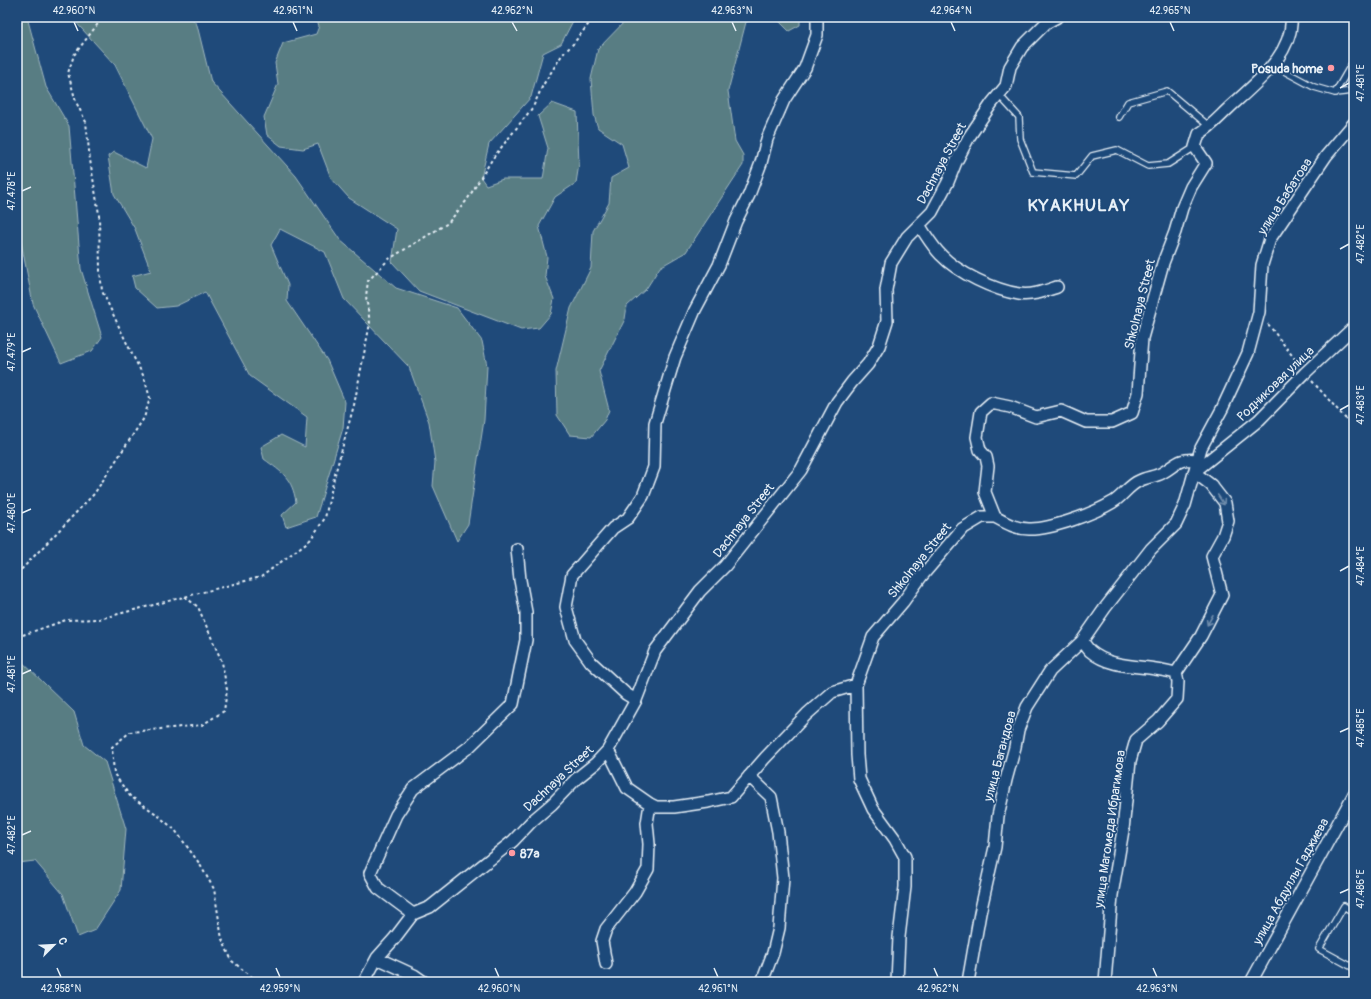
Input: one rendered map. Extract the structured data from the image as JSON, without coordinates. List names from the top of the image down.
{
  "streets": {
    "street": [
      "Dachnaya Street",
      "улица Бабатова",
      "Shkolnaya Street",
      "Родниковая улица",
      "улица Багандова",
      "улица Магомеда Ибрагимова",
      "улица Абдуллы Гаджиева"
    ]
  },
  "crossings": [
    ["улица Бабатова", "Родниковая улица"],
    ["улица Бабатова", "улица Багандова"],
    ["Родниковая улица", "улица Багандова"]
  ],
  "districts": ["KYAKHULAY"],
  "places": ["Posuda home", "87а"],
  "north": "top right",
  "coordinates": [
    "42.960°N",
    "42.961°N",
    "42.962°N",
    "42.963°N",
    "42.964°N",
    "42.965°N",
    "47.481°E",
    "47.478°E",
    "47.482°E",
    "47.479°E",
    "47.483°E",
    "47.480°E",
    "47.484°E",
    "47.485°E",
    "47.486°E",
    "42.958°N",
    "42.959°N"
  ]
}
